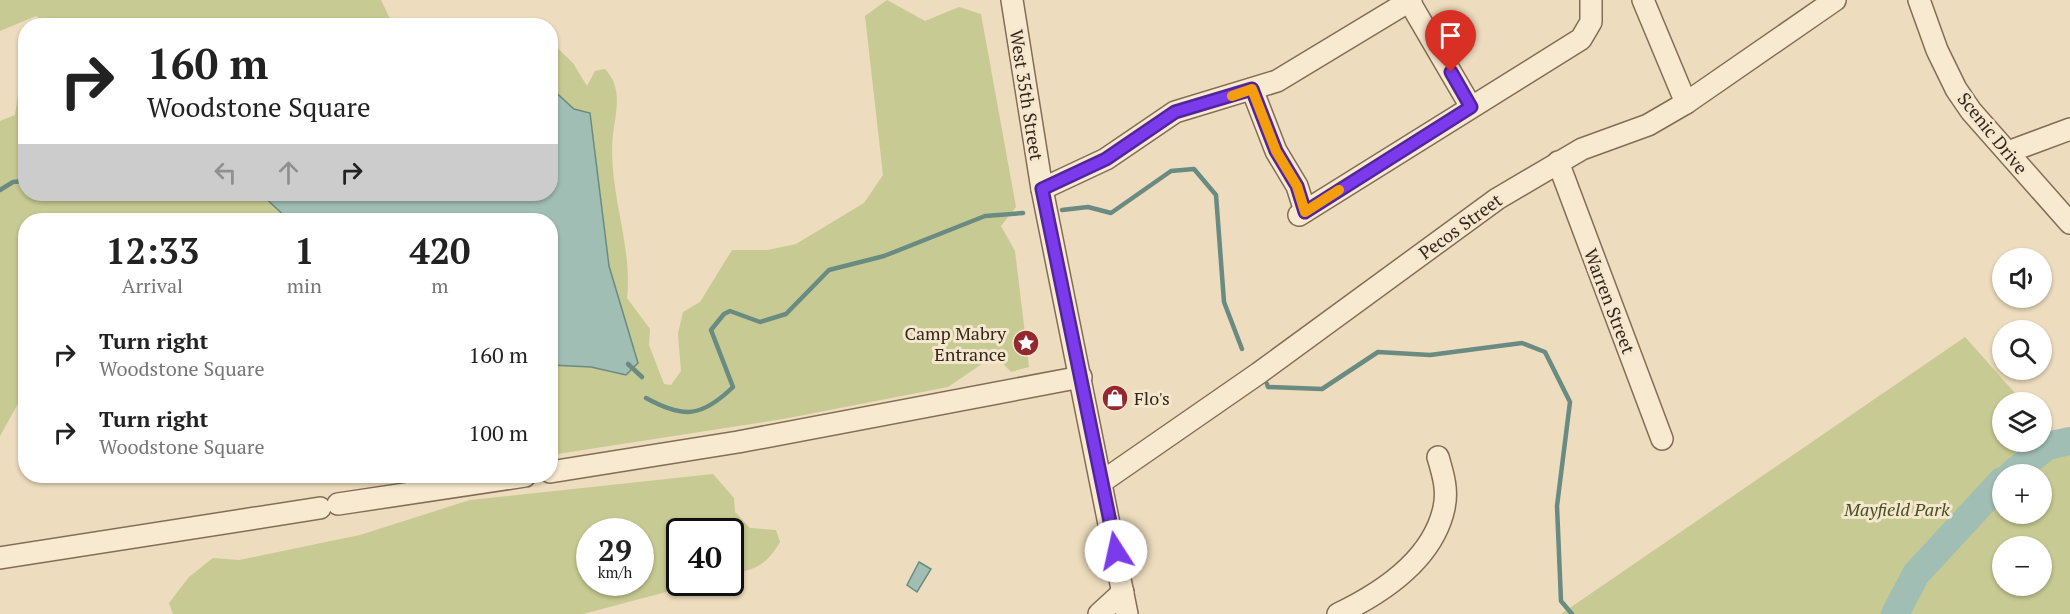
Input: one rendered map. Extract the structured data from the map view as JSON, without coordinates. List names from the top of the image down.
{
  "streets": {
    "street": [
      "West 35th Street",
      "Scenic Drive",
      "Pecos Street",
      "Warren Street"
    ]
  },
  "crossings": [
    ["West 35th Street", "Pecos Street"],
    ["Pecos Street", "Warren Street"]
  ],
  "parks": ["Mayfield Park"],
  "places": {
    "place": ["Camp Mabry Entrance"],
    "shop": ["Flo's"]
  },
  "page": {
    "turn": ["160 m", "Woodstone Square"],
    "eta": [
      "12:33",
      "Arrival",
      "1",
      "min",
      "420",
      "m"
    ],
    "map_buttons": ["+", "−"],
    "list": [
      {
        "name": "Turn right",
        "note": "Woodstone Square",
        "value": "160 m"
      },
      {
        "name": "Turn right",
        "note": "Woodstone Square",
        "value": "100 m"
      }
    ],
    "speed": "29 km/h",
    "limit": "40"
  }
}
